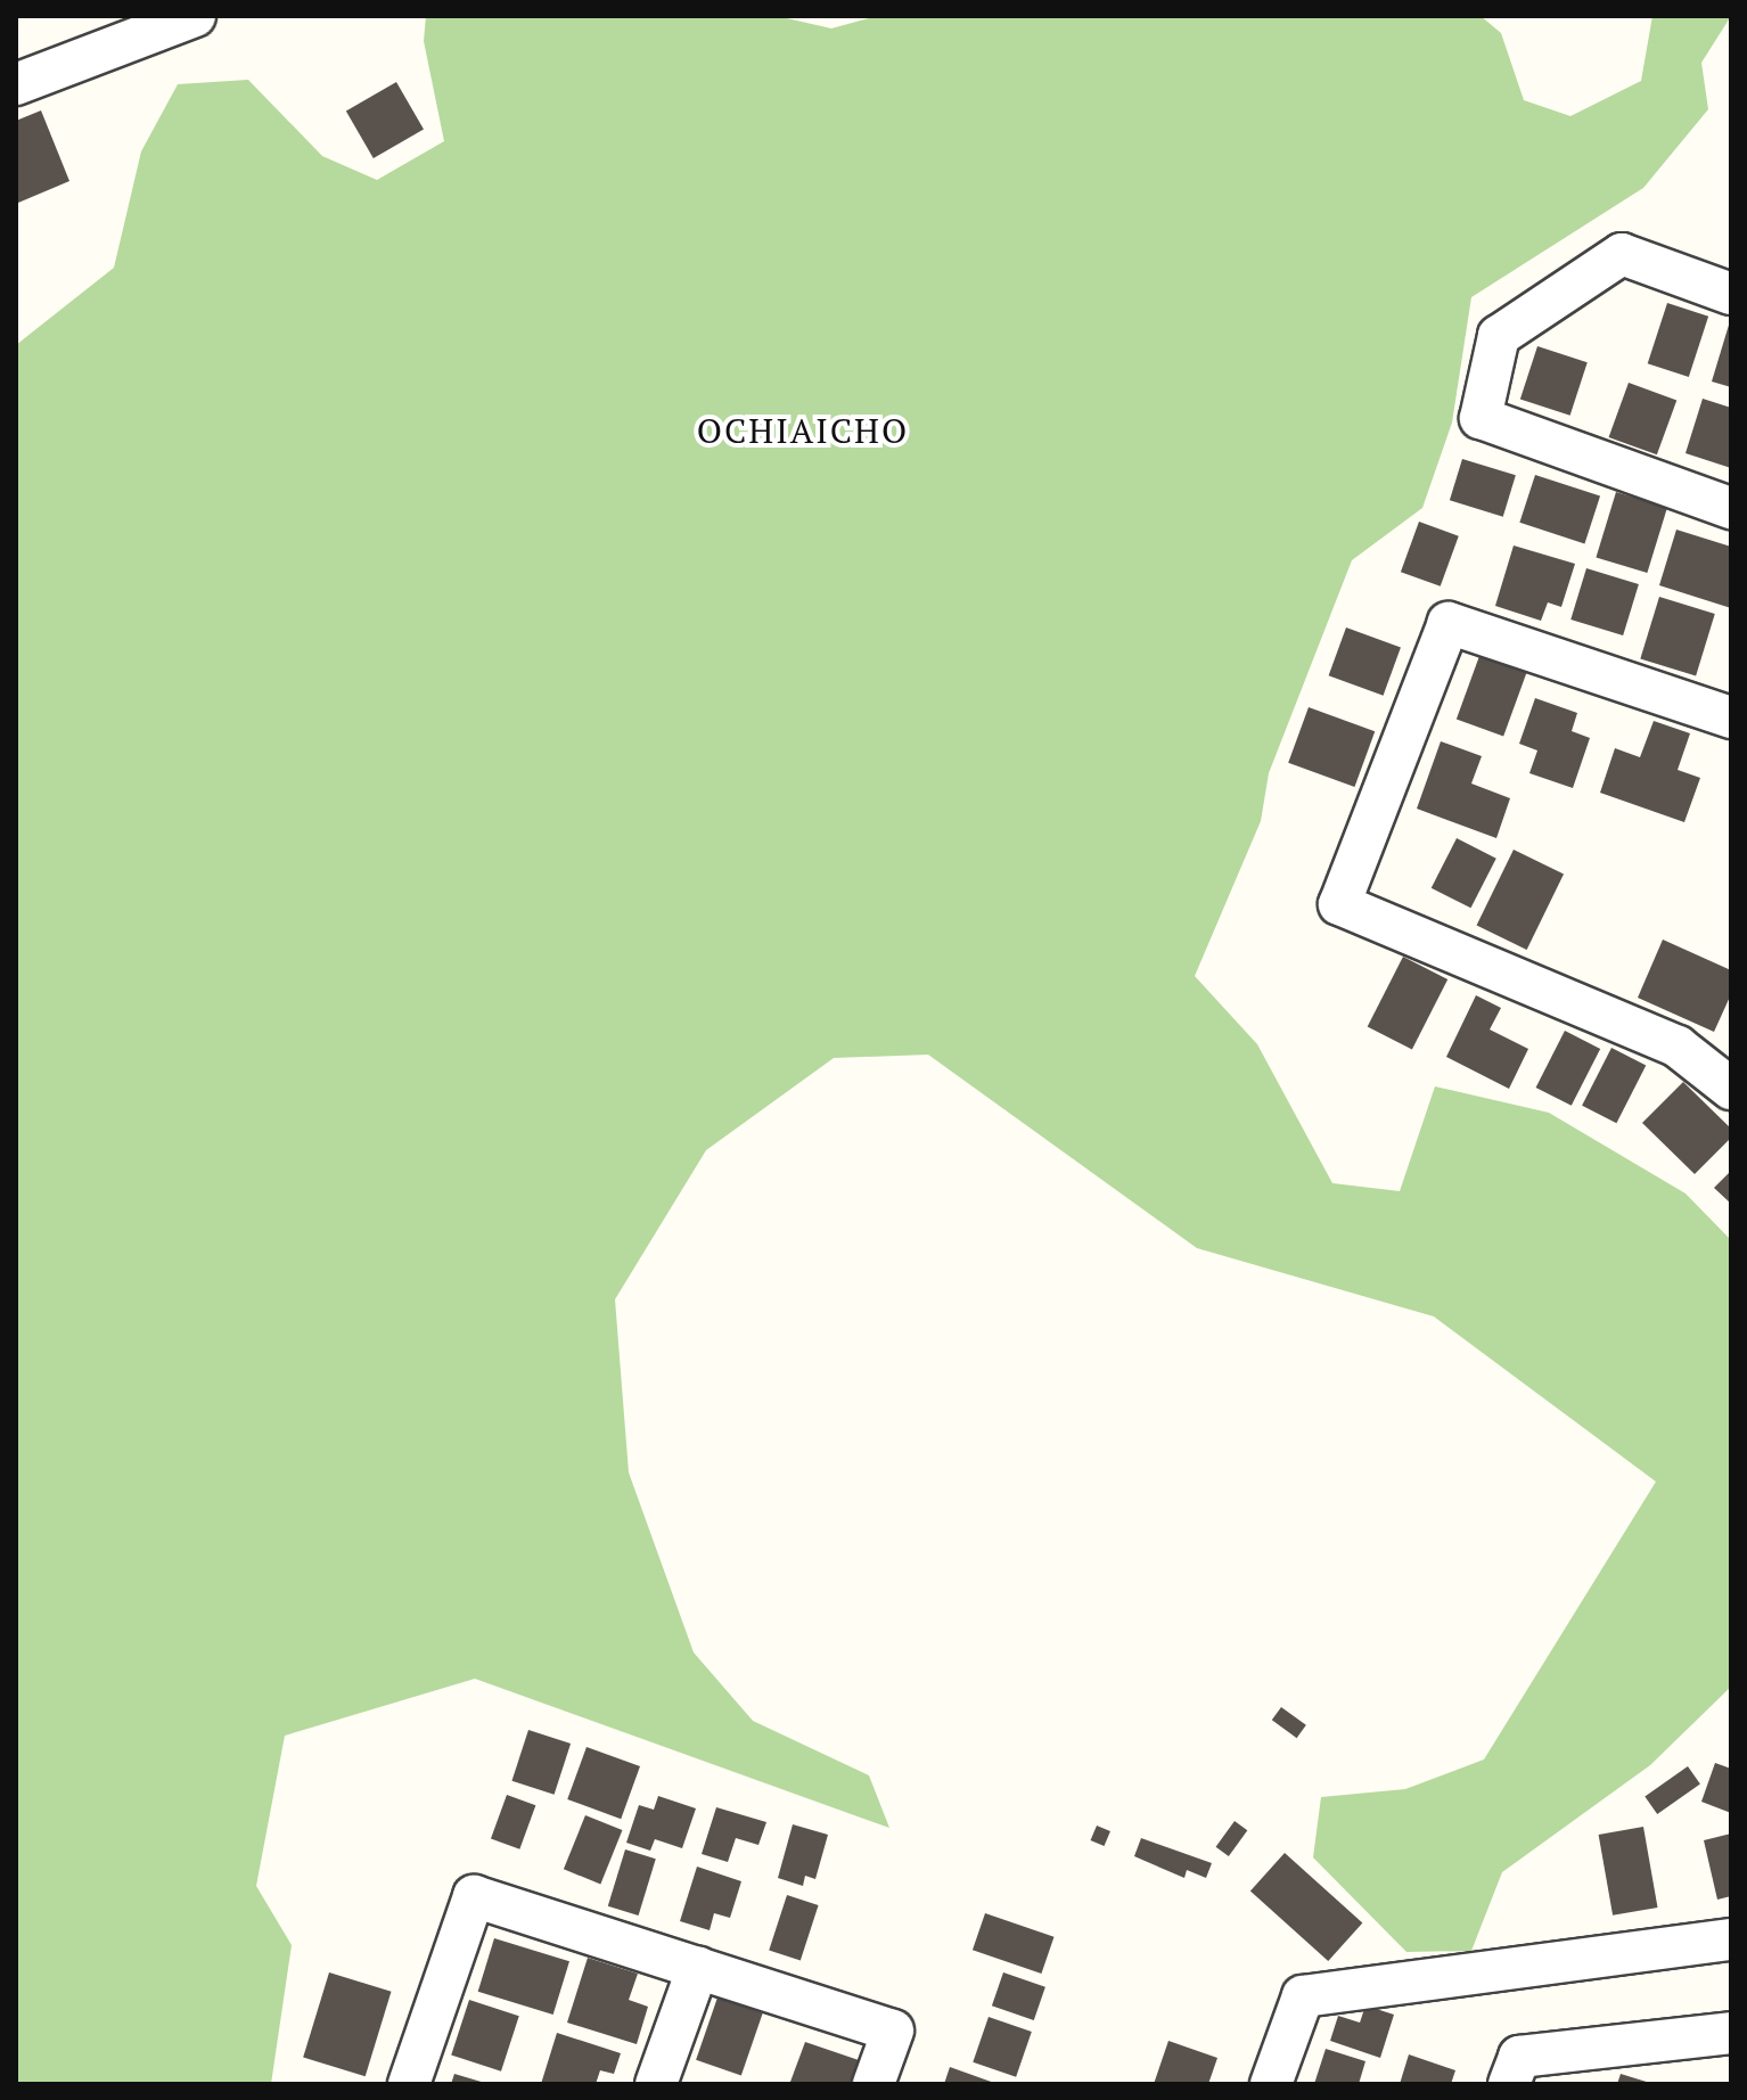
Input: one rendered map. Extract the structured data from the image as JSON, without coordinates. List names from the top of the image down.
{
  "districts": ["OCHIAICHO"]
}
